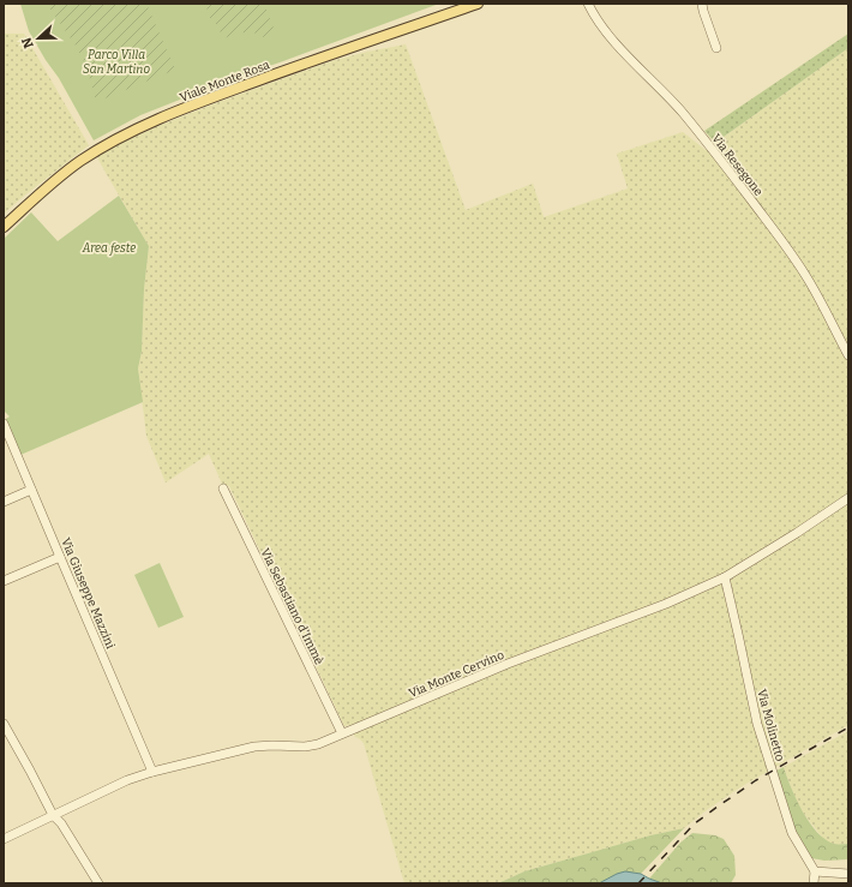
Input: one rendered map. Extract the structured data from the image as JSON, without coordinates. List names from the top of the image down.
{
  "streets": {
    "main road": ["Viale Monte Rosa"],
    "street": [
      "Via Resegone",
      "Via Giuseppe Mazzini",
      "Via Sebastiano d'Immè",
      "Via Monte Cervino",
      "Via Molinetto"
    ]
  },
  "crossings": [
    ["Via Giuseppe Mazzini", "Via Monte Cervino"],
    ["Via Sebastiano d'Immè", "Via Monte Cervino"],
    ["Via Monte Cervino", "Via Molinetto"]
  ],
  "parks": ["Parco Villa San Martino", "Area feste"],
  "north": "left"
}
